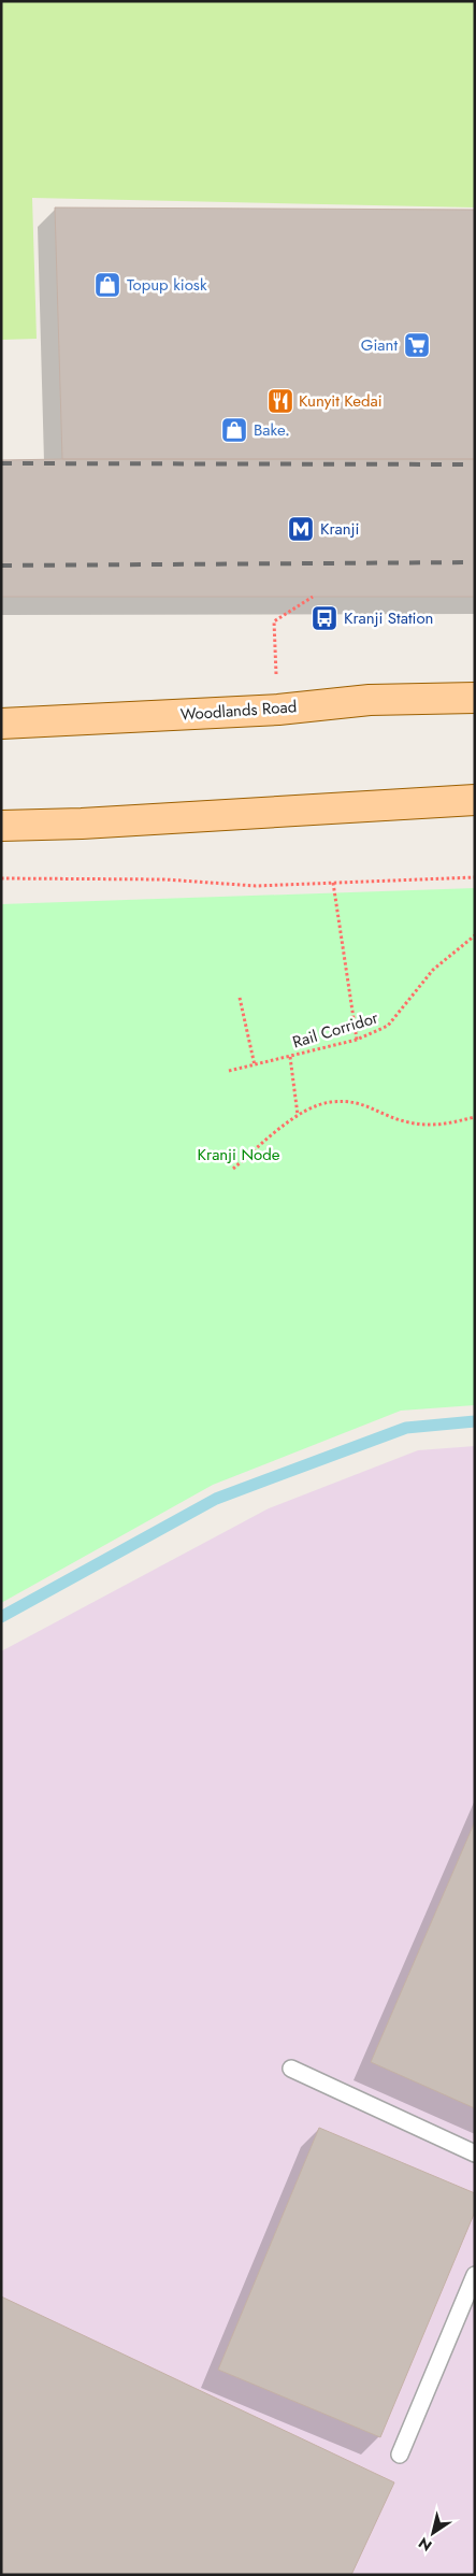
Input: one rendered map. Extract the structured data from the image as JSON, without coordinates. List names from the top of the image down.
{
  "streets": {
    "main road": ["Woodlands Road"],
    "path": ["Rail Corridor"]
  },
  "parks": ["Kranji Node"],
  "places": {
    "shop": ["Topup kiosk", "Bake."],
    "supermarket": ["Giant"],
    "restaurant": ["Kunyit Kedai"],
    "metro station": ["Kranji"],
    "bus stop": ["Kranji Station"]
  },
  "north": "bottom left"
}
